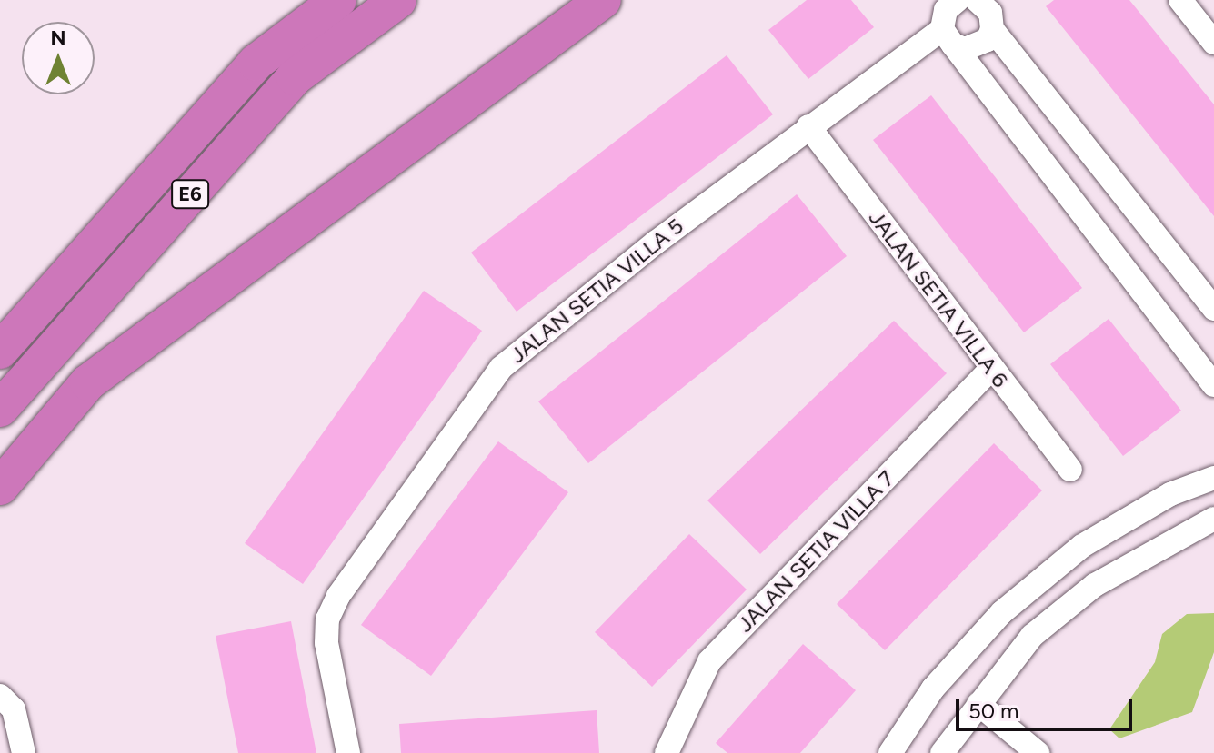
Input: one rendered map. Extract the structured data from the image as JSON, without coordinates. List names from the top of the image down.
{
  "streets": {
    "highway": ["E6"],
    "street": ["JALAN SETIA VILLA 5", "JALAN SETIA VILLA 6", "JALAN SETIA VILLA 7"]
  },
  "crossings": [
    ["JALAN SETIA VILLA 5", "JALAN SETIA VILLA 6"],
    ["JALAN SETIA VILLA 6", "JALAN SETIA VILLA 7"]
  ],
  "scale_bar": "50 m",
  "north": "top"
}
